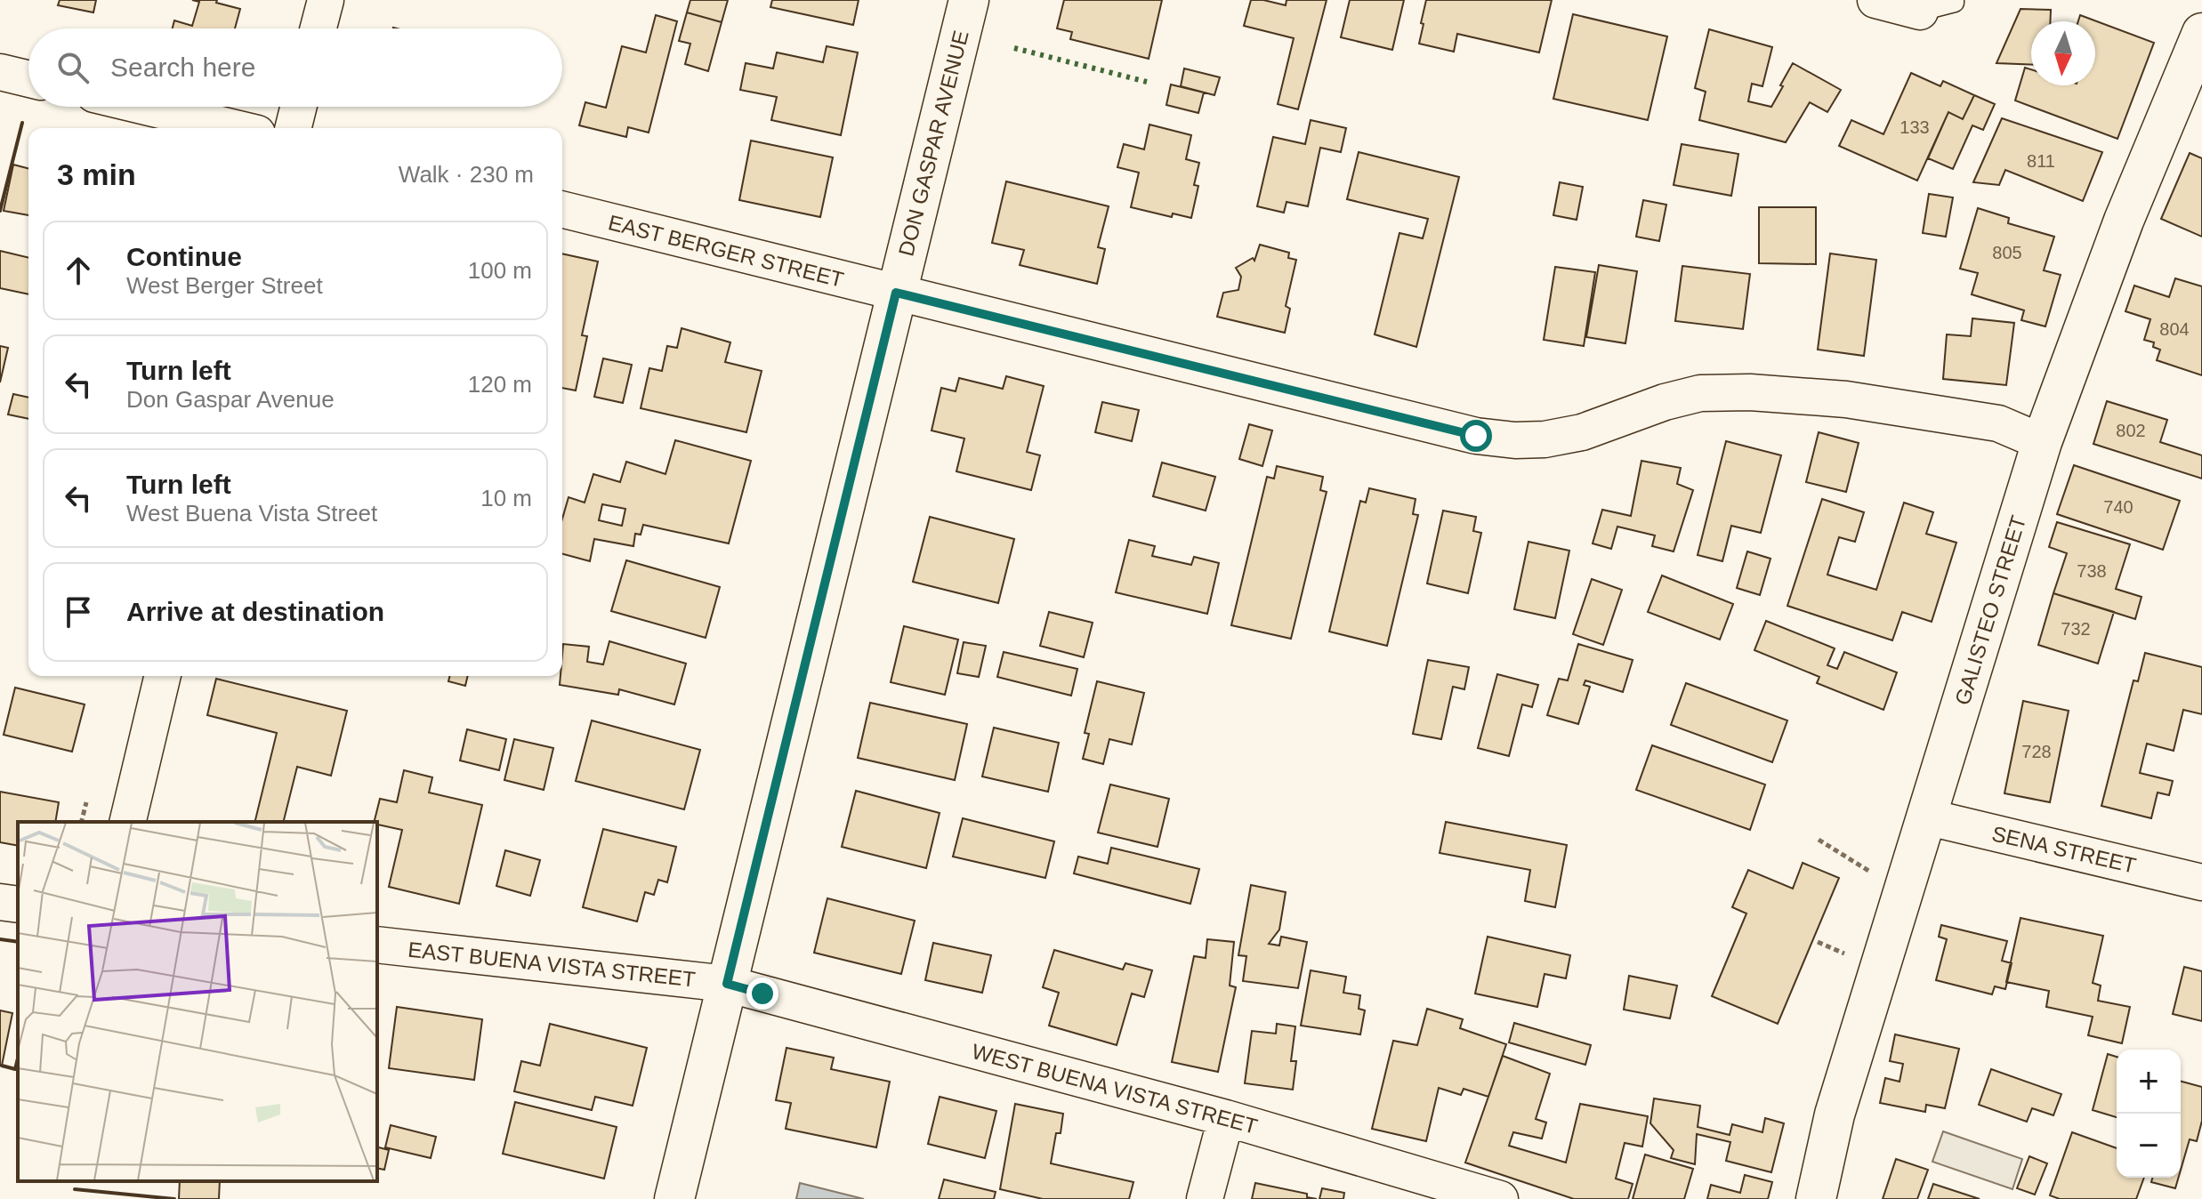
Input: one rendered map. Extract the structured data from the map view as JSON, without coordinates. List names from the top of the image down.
{
  "streets": {
    "street": [
      "DON GASPAR AVENUE",
      "EAST BERGER STREET",
      "GALISTEO STREET",
      "SENA STREET",
      "EAST BUENA VISTA STREET",
      "WEST BUENA VISTA STREET"
    ]
  },
  "crossings": [
    ["DON GASPAR AVENUE", "EAST BERGER STREET"],
    ["DON GASPAR AVENUE", "EAST BUENA VISTA STREET"],
    ["DON GASPAR AVENUE", "WEST BUENA VISTA STREET"],
    ["EAST BERGER STREET", "GALISTEO STREET"],
    ["GALISTEO STREET", "SENA STREET"],
    ["EAST BUENA VISTA STREET", "WEST BUENA VISTA STREET"]
  ],
  "house_numbers": [
    "133",
    "811",
    "805",
    "804",
    "802",
    "740",
    "738",
    "732",
    "728"
  ],
  "north": "bottom",
  "page": {
    "search": "Search here",
    "heading": ["3 min", "Walk · 230 m"],
    "list": [
      ["Continue", "West Berger Street", "100 m"],
      ["Turn left", "Don Gaspar Avenue", "120 m"],
      ["Turn left", "West Buena Vista Street", "10 m"],
      "Arrive at destination"
    ],
    "map_buttons": ["+", "−"]
  }
}
